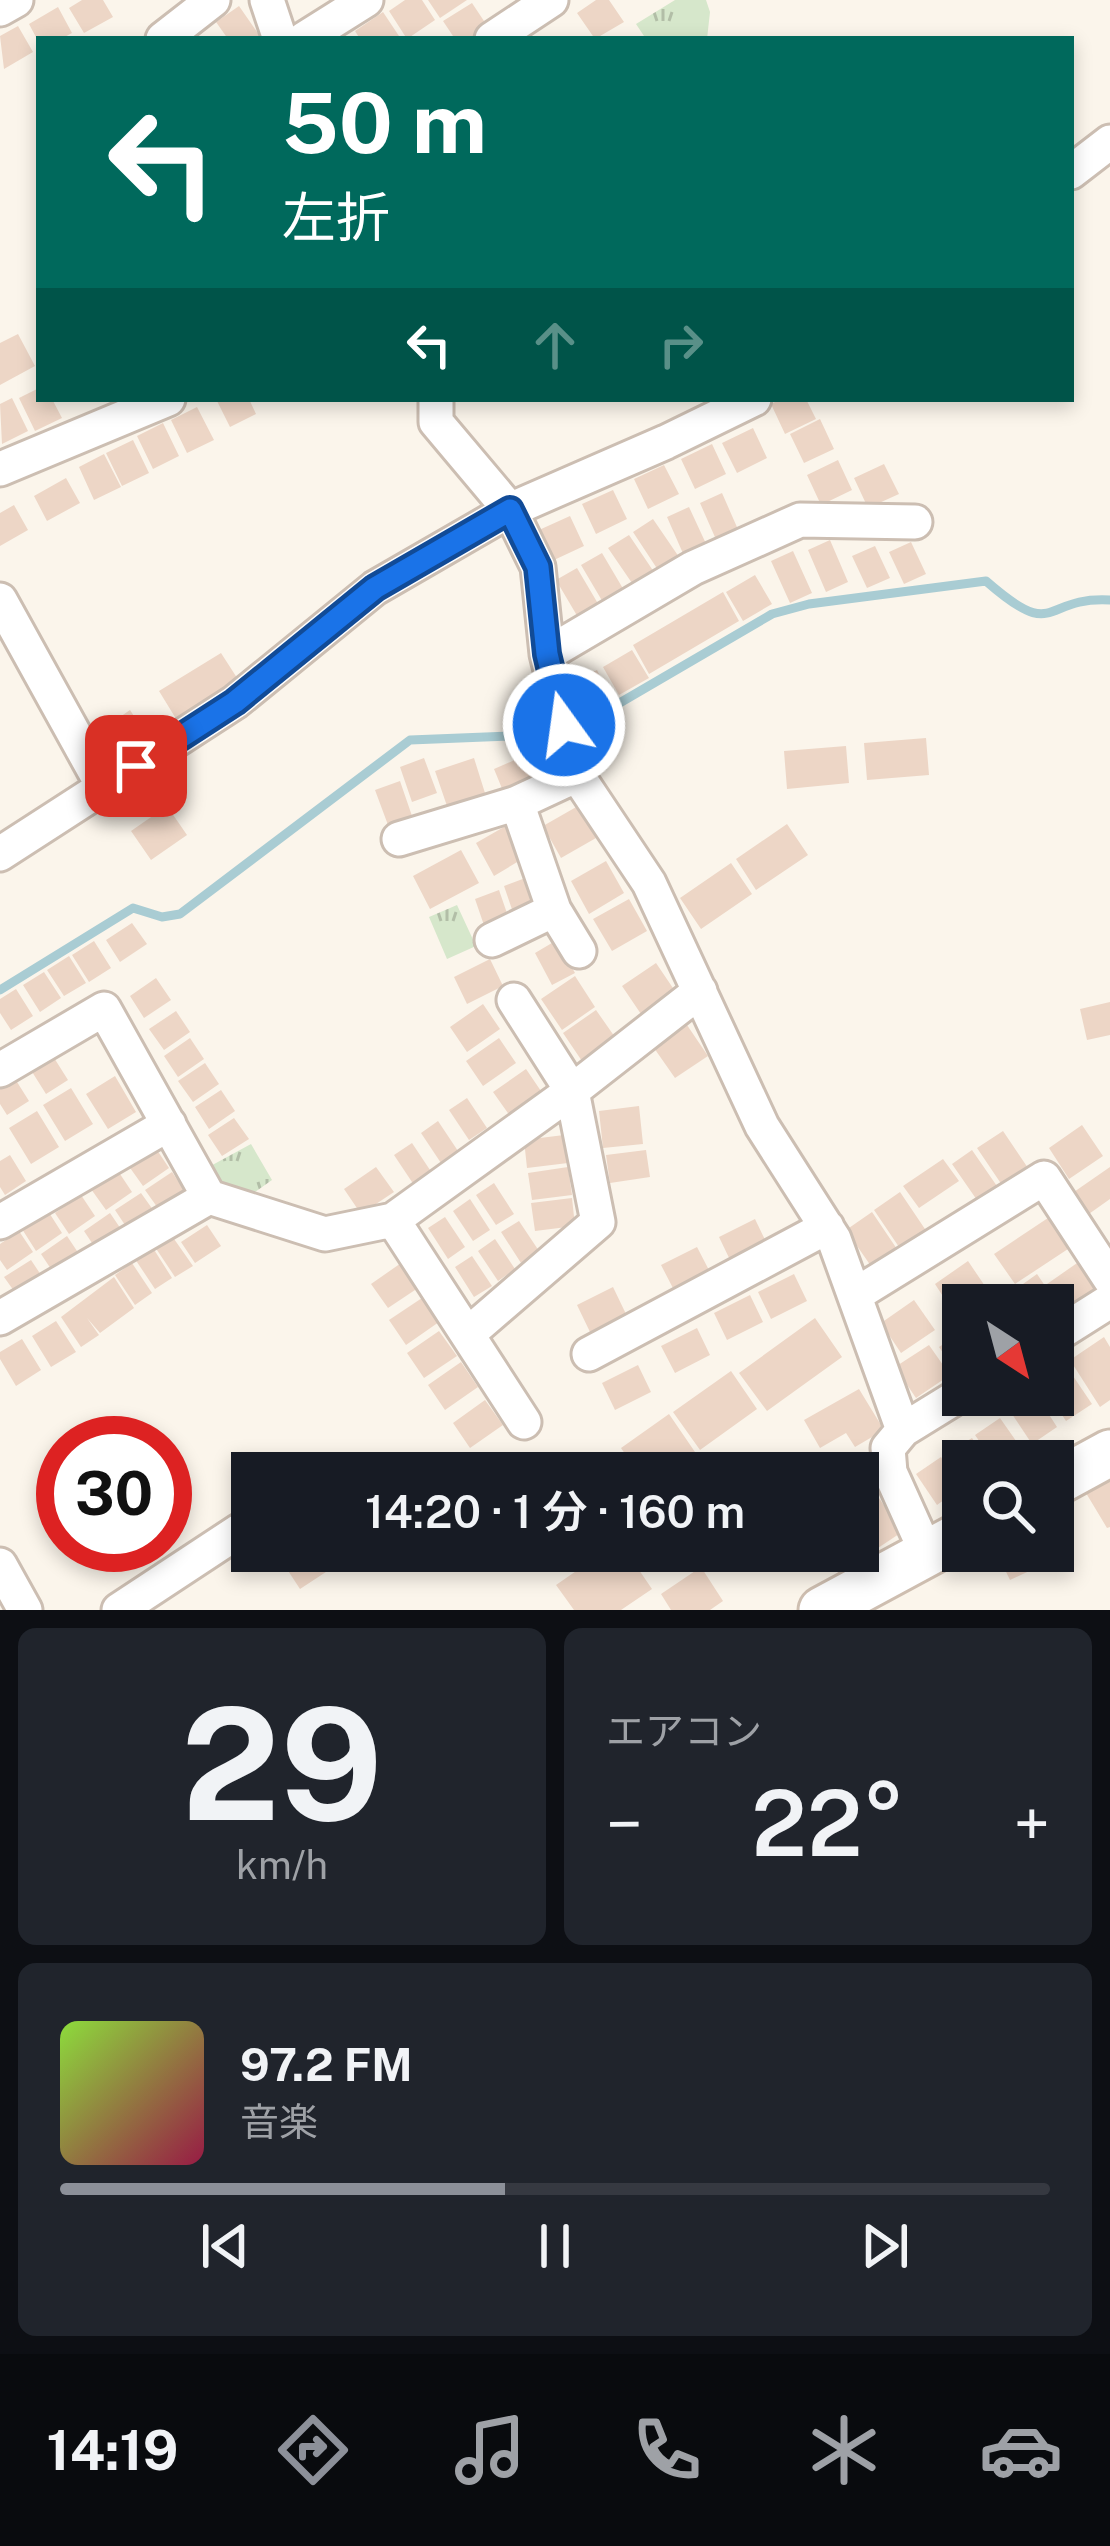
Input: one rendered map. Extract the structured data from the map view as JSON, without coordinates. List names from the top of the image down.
{
  "north": "bottom right",
  "page": {
    "turn": ["50 m", "左折"],
    "limit": "30",
    "trip": "14:20 · 1 分 · 160 m",
    "tile": [
      ["29", "km/h"],
      "エアコン"
    ],
    "heat": ["−", "22°", "+"],
    "song": ["97.2 FM", "音楽"],
    "tabs": "14:19"
  }
}
